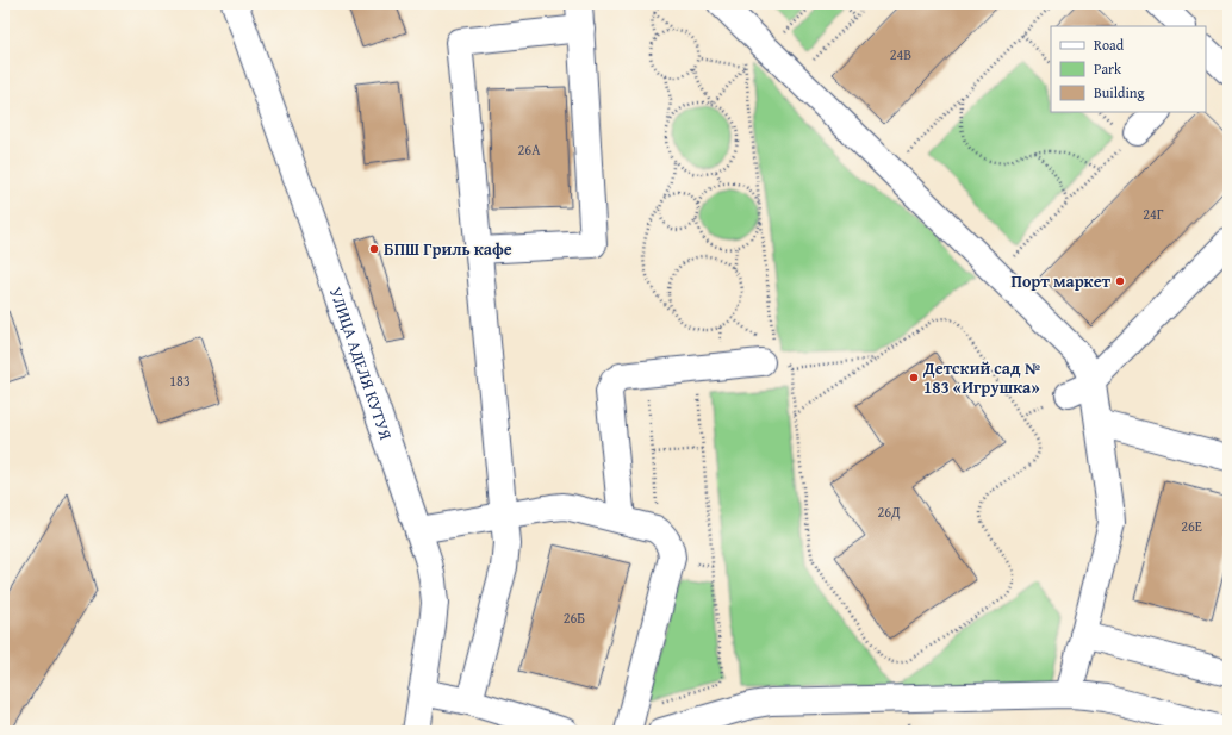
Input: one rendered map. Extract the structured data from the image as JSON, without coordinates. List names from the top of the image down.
{
  "streets": {
    "street": ["УЛИЦА АДЕЛЯ КУТУЯ"]
  },
  "places": ["БПШ Гриль кафе", "Порт маркет", "Детский сад № 183 «Игрушка»"],
  "house_numbers": [
    "24В",
    "26А",
    "24Г",
    "183",
    "26Д",
    "26Е",
    "26Б"
  ],
  "legend": ["Road", "Park", "Building"]
}
